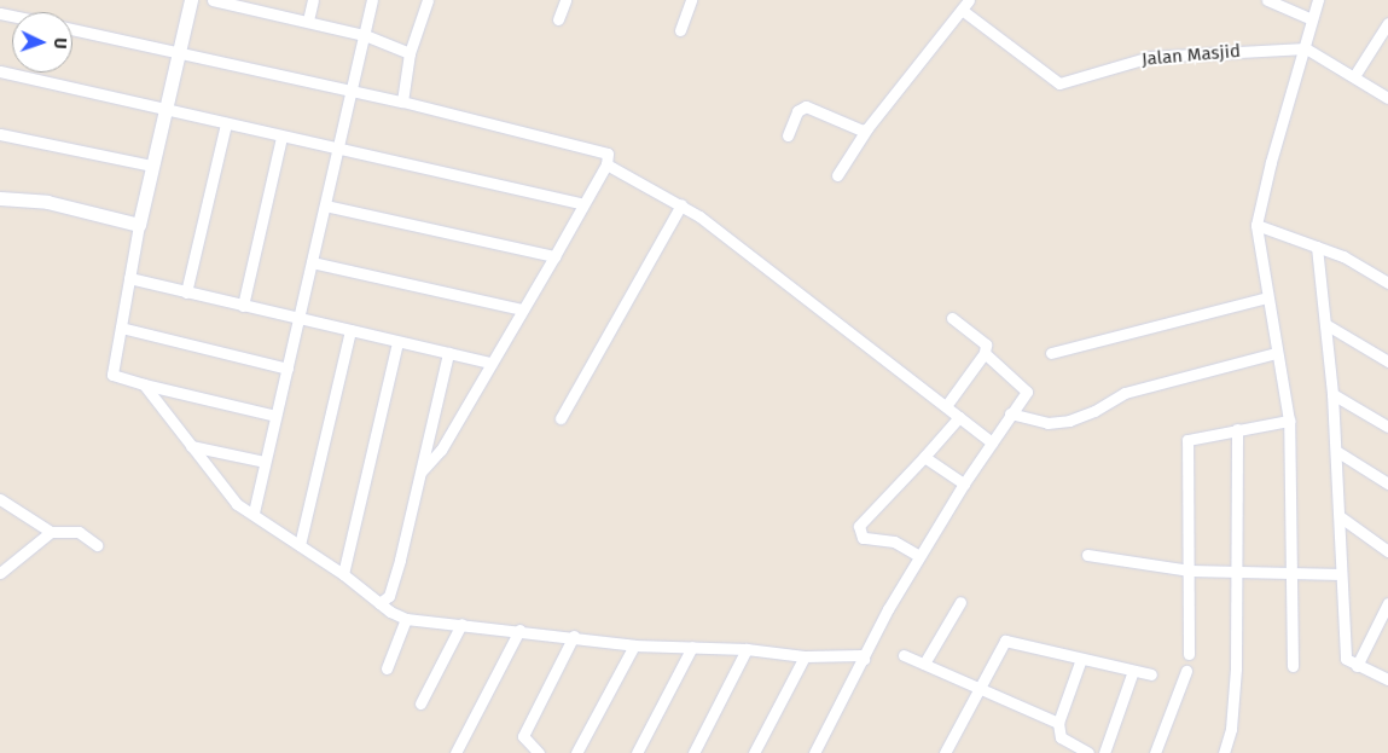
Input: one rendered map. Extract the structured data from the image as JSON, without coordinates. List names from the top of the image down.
{
  "streets": {
    "street": ["Jalan Masjid"]
  },
  "north": "right"
}
